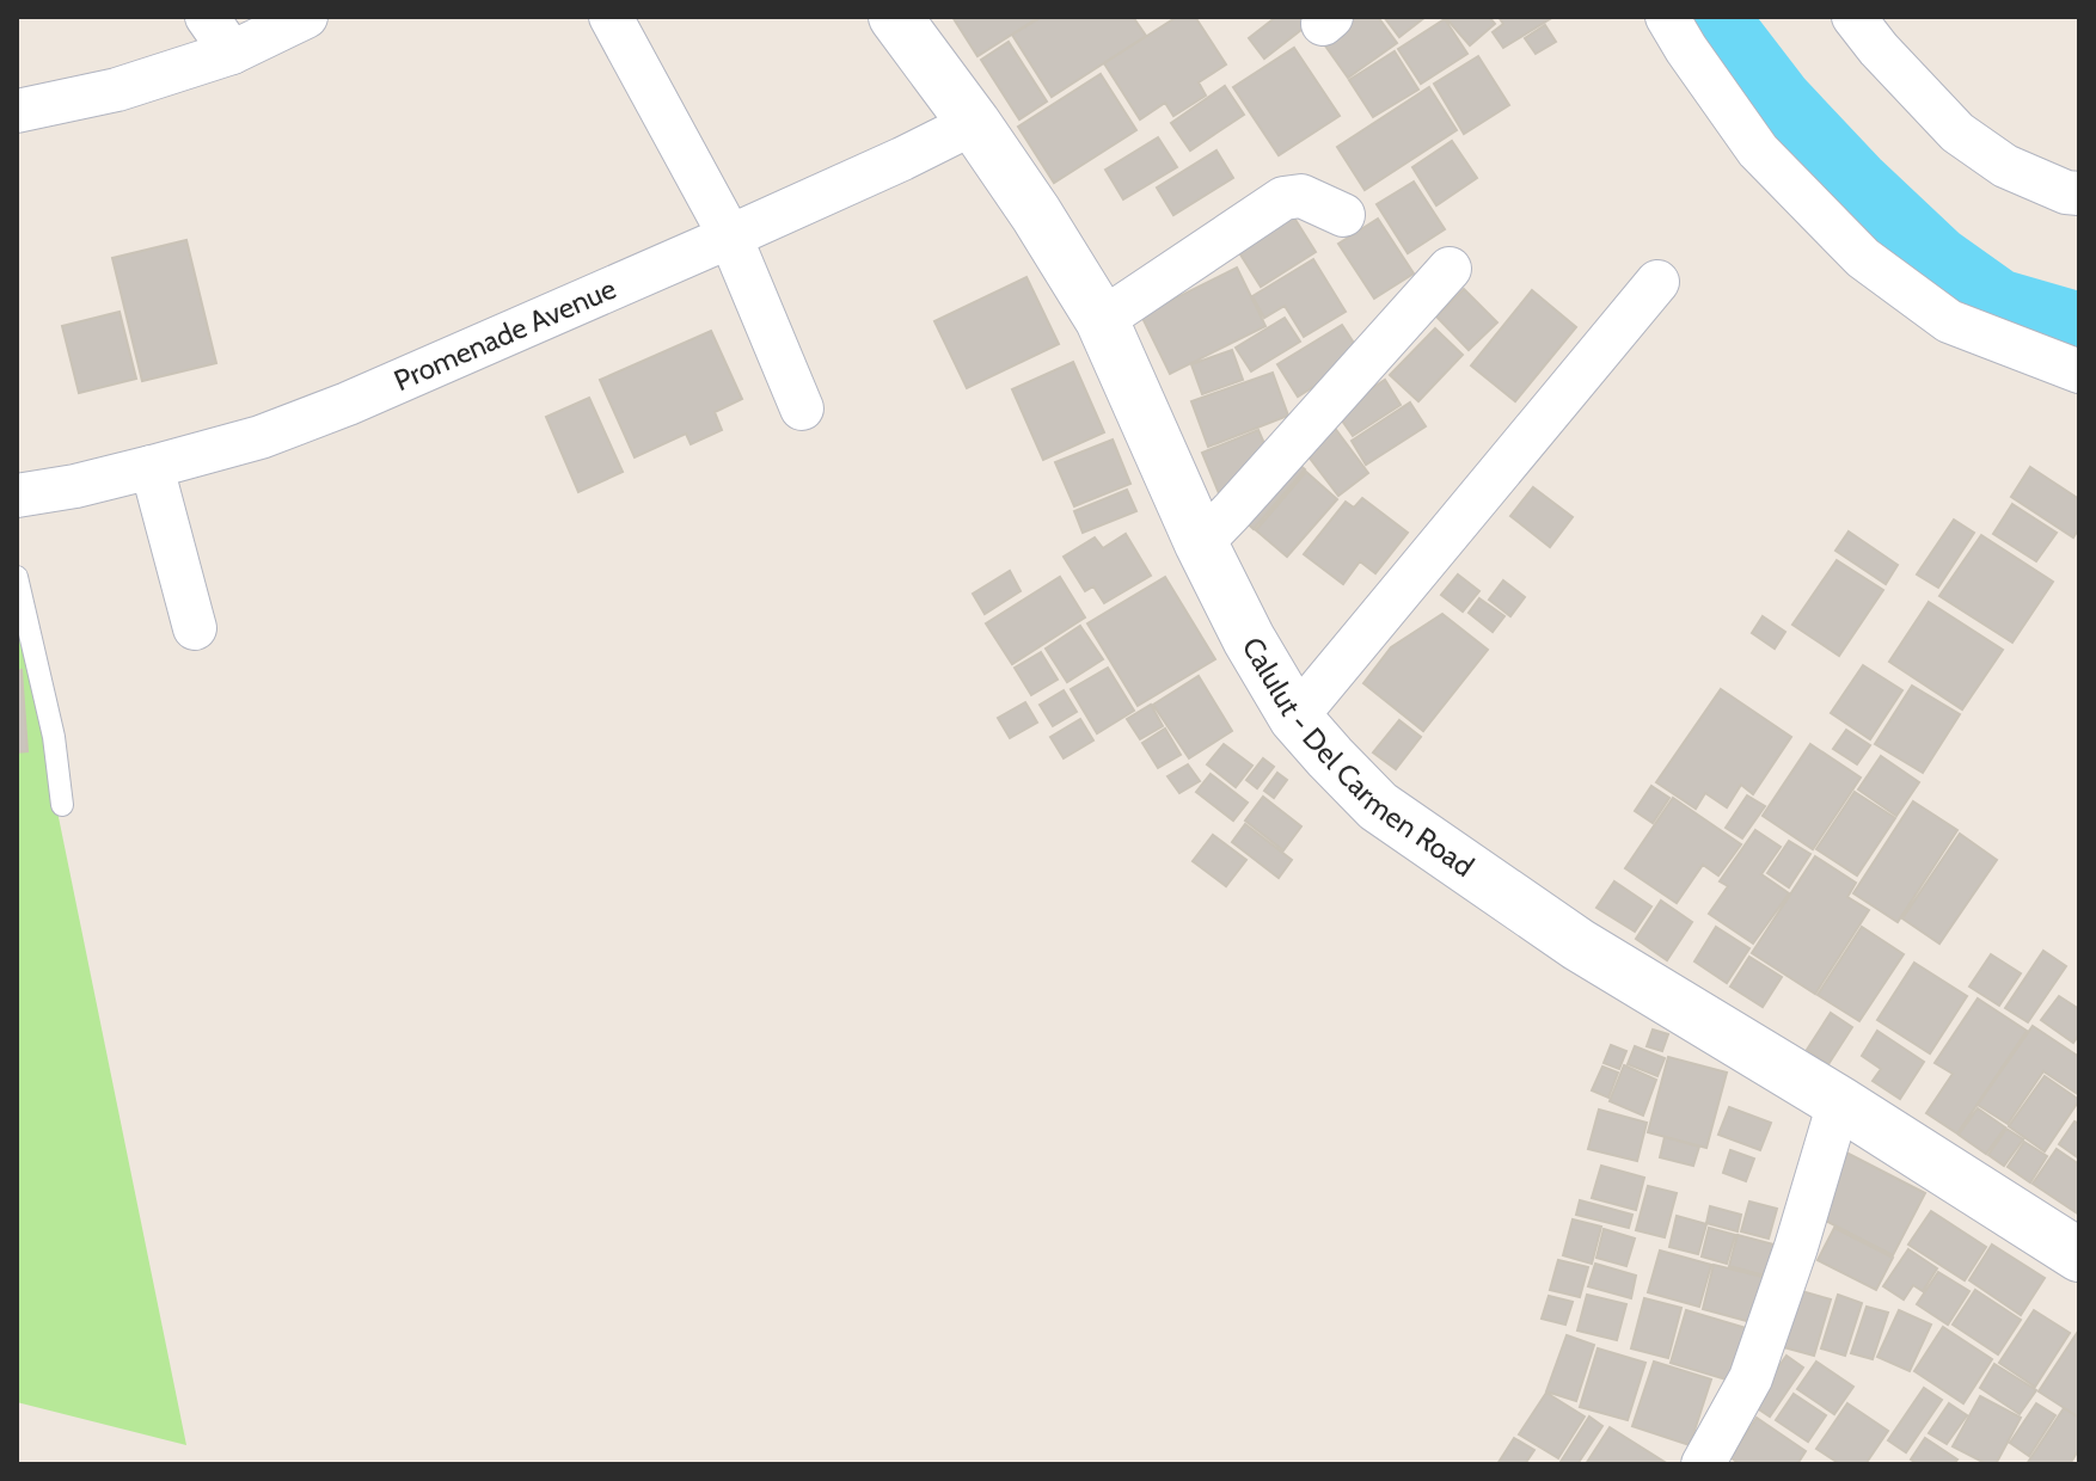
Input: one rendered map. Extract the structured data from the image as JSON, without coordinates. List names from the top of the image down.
{
  "streets": {
    "main road": ["Calulut - Del Carmen Road"],
    "street": ["Promenade Avenue"]
  },
  "crossings": [
    ["Promenade Avenue", "Calulut - Del Carmen Road"]
  ]
}
